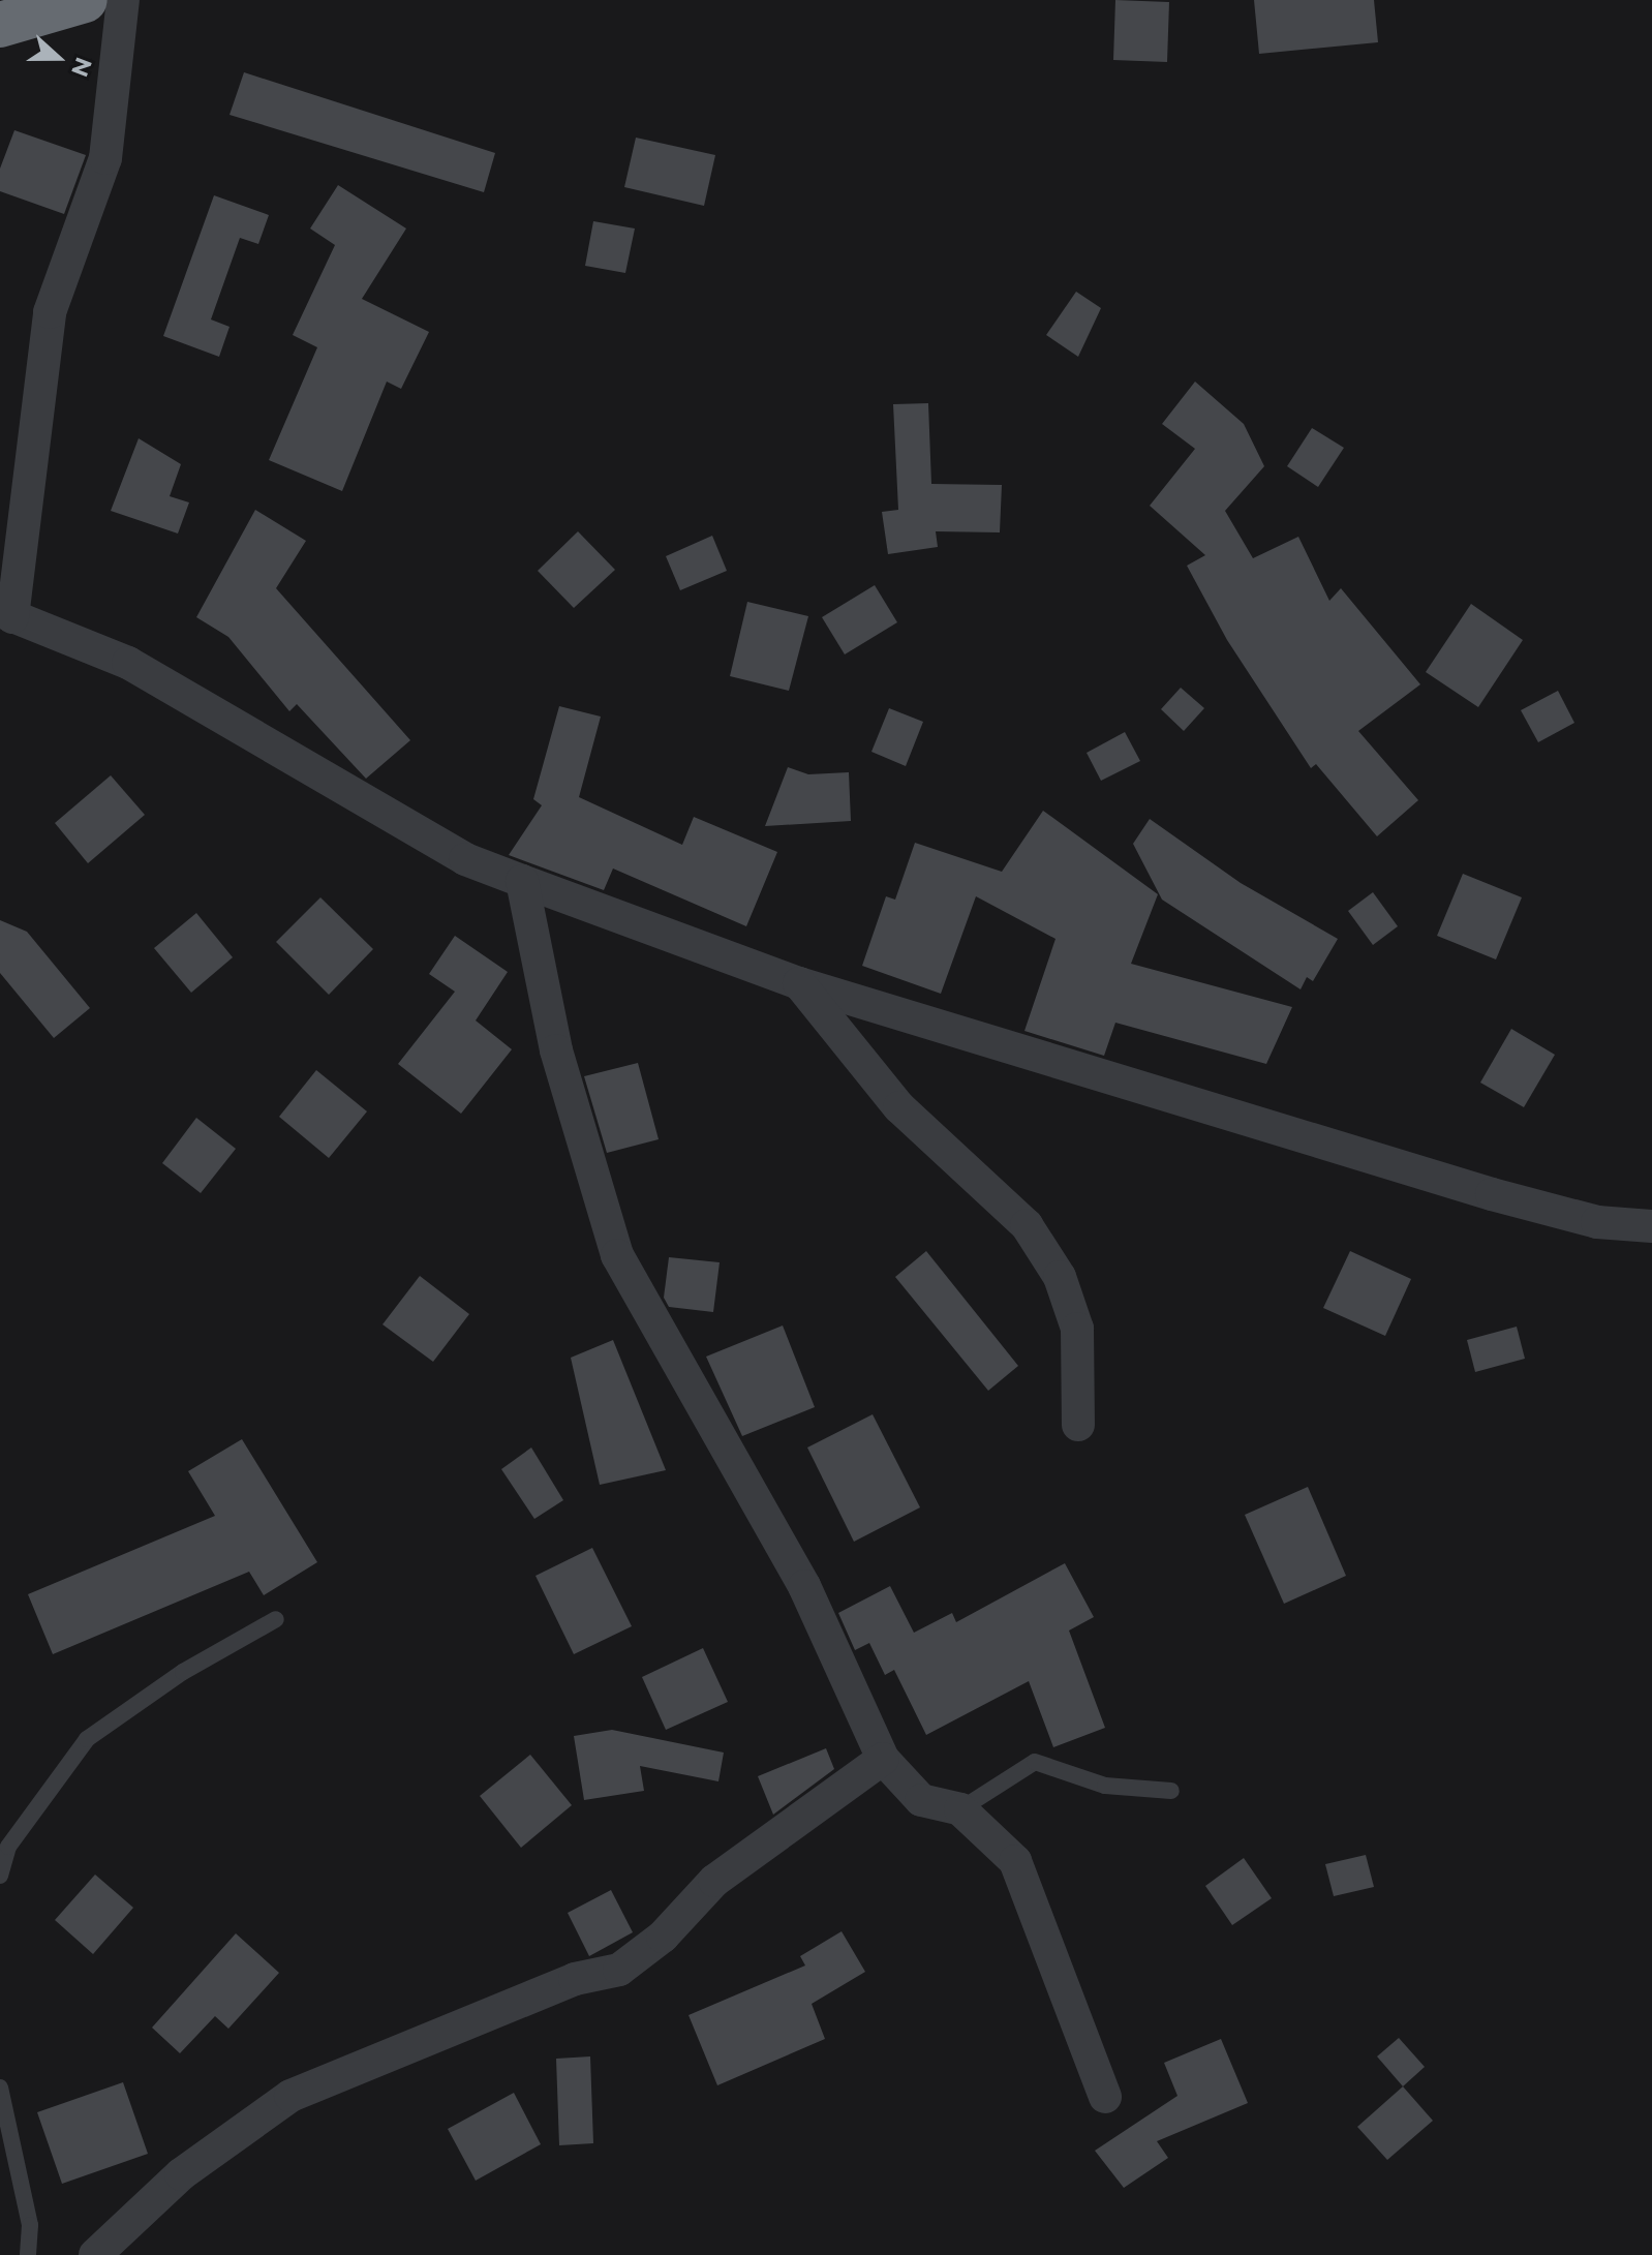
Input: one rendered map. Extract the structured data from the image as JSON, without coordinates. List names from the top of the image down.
{
  "north": "right"
}
